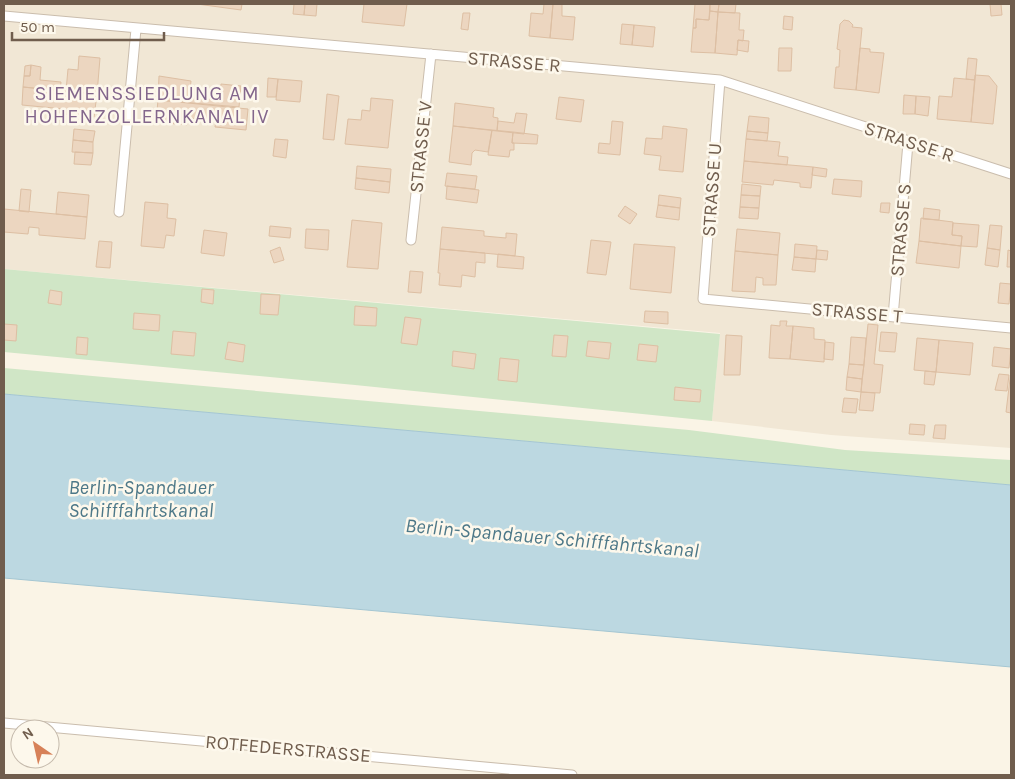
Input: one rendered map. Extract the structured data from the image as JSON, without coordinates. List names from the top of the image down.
{
  "streets": {
    "lane": [
      "STRASSE R",
      "STRASSE V",
      "STRASSE U",
      "STRASSE S",
      "STRASSE T",
      "ROTFEDERSTRASSE"
    ]
  },
  "crossings": [
    ["STRASSE R", "STRASSE V"],
    ["STRASSE R", "STRASSE U"],
    ["STRASSE R", "STRASSE S"],
    ["STRASSE U", "STRASSE T"],
    ["STRASSE S", "STRASSE T"]
  ],
  "districts": ["SIEMENSSIEDLUNG AM HOHENZOLLERNKANAL IV"],
  "water": ["Berlin-Spandauer Schifffahrtskanal"],
  "scale_bar": "50 m",
  "north": "top left"
}
